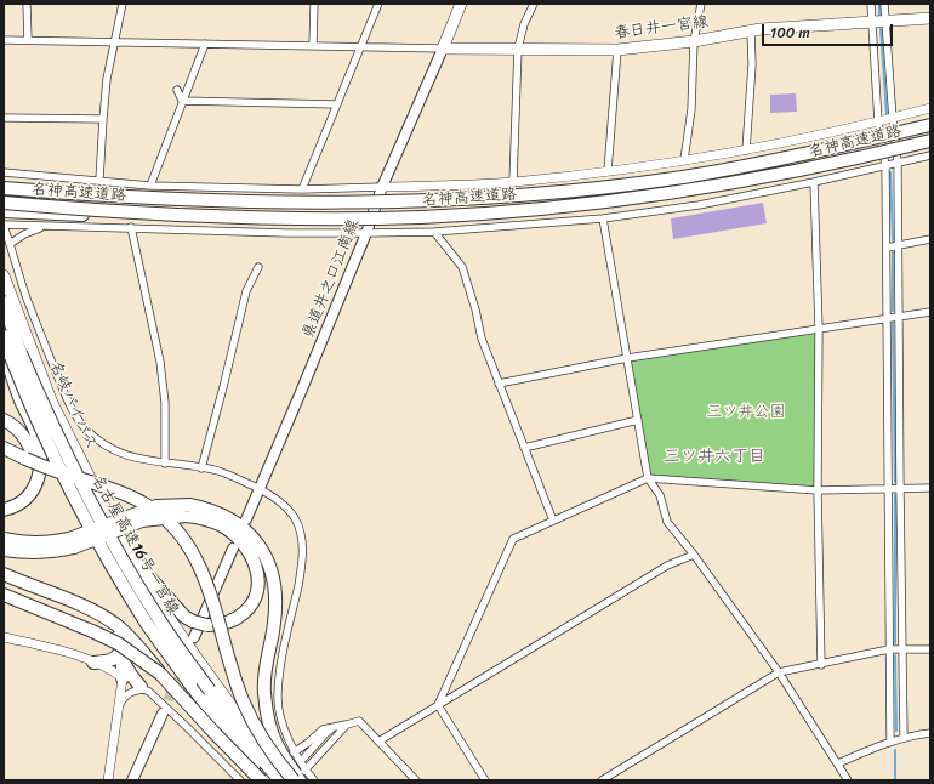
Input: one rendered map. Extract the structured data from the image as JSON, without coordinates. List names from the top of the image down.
{
  "streets": {
    "highway": ["名神高速道路", "名古屋高速16号一宮線"],
    "main road": ["春日井一宮線", "県道井之口江南線", "名岐バイパス"]
  },
  "crossings": [
    ["春日井一宮線", "県道井之口江南線"]
  ],
  "districts": ["三ツ井六丁目"],
  "parks": ["三ツ井公園"],
  "scale_bar": "100 m"
}
